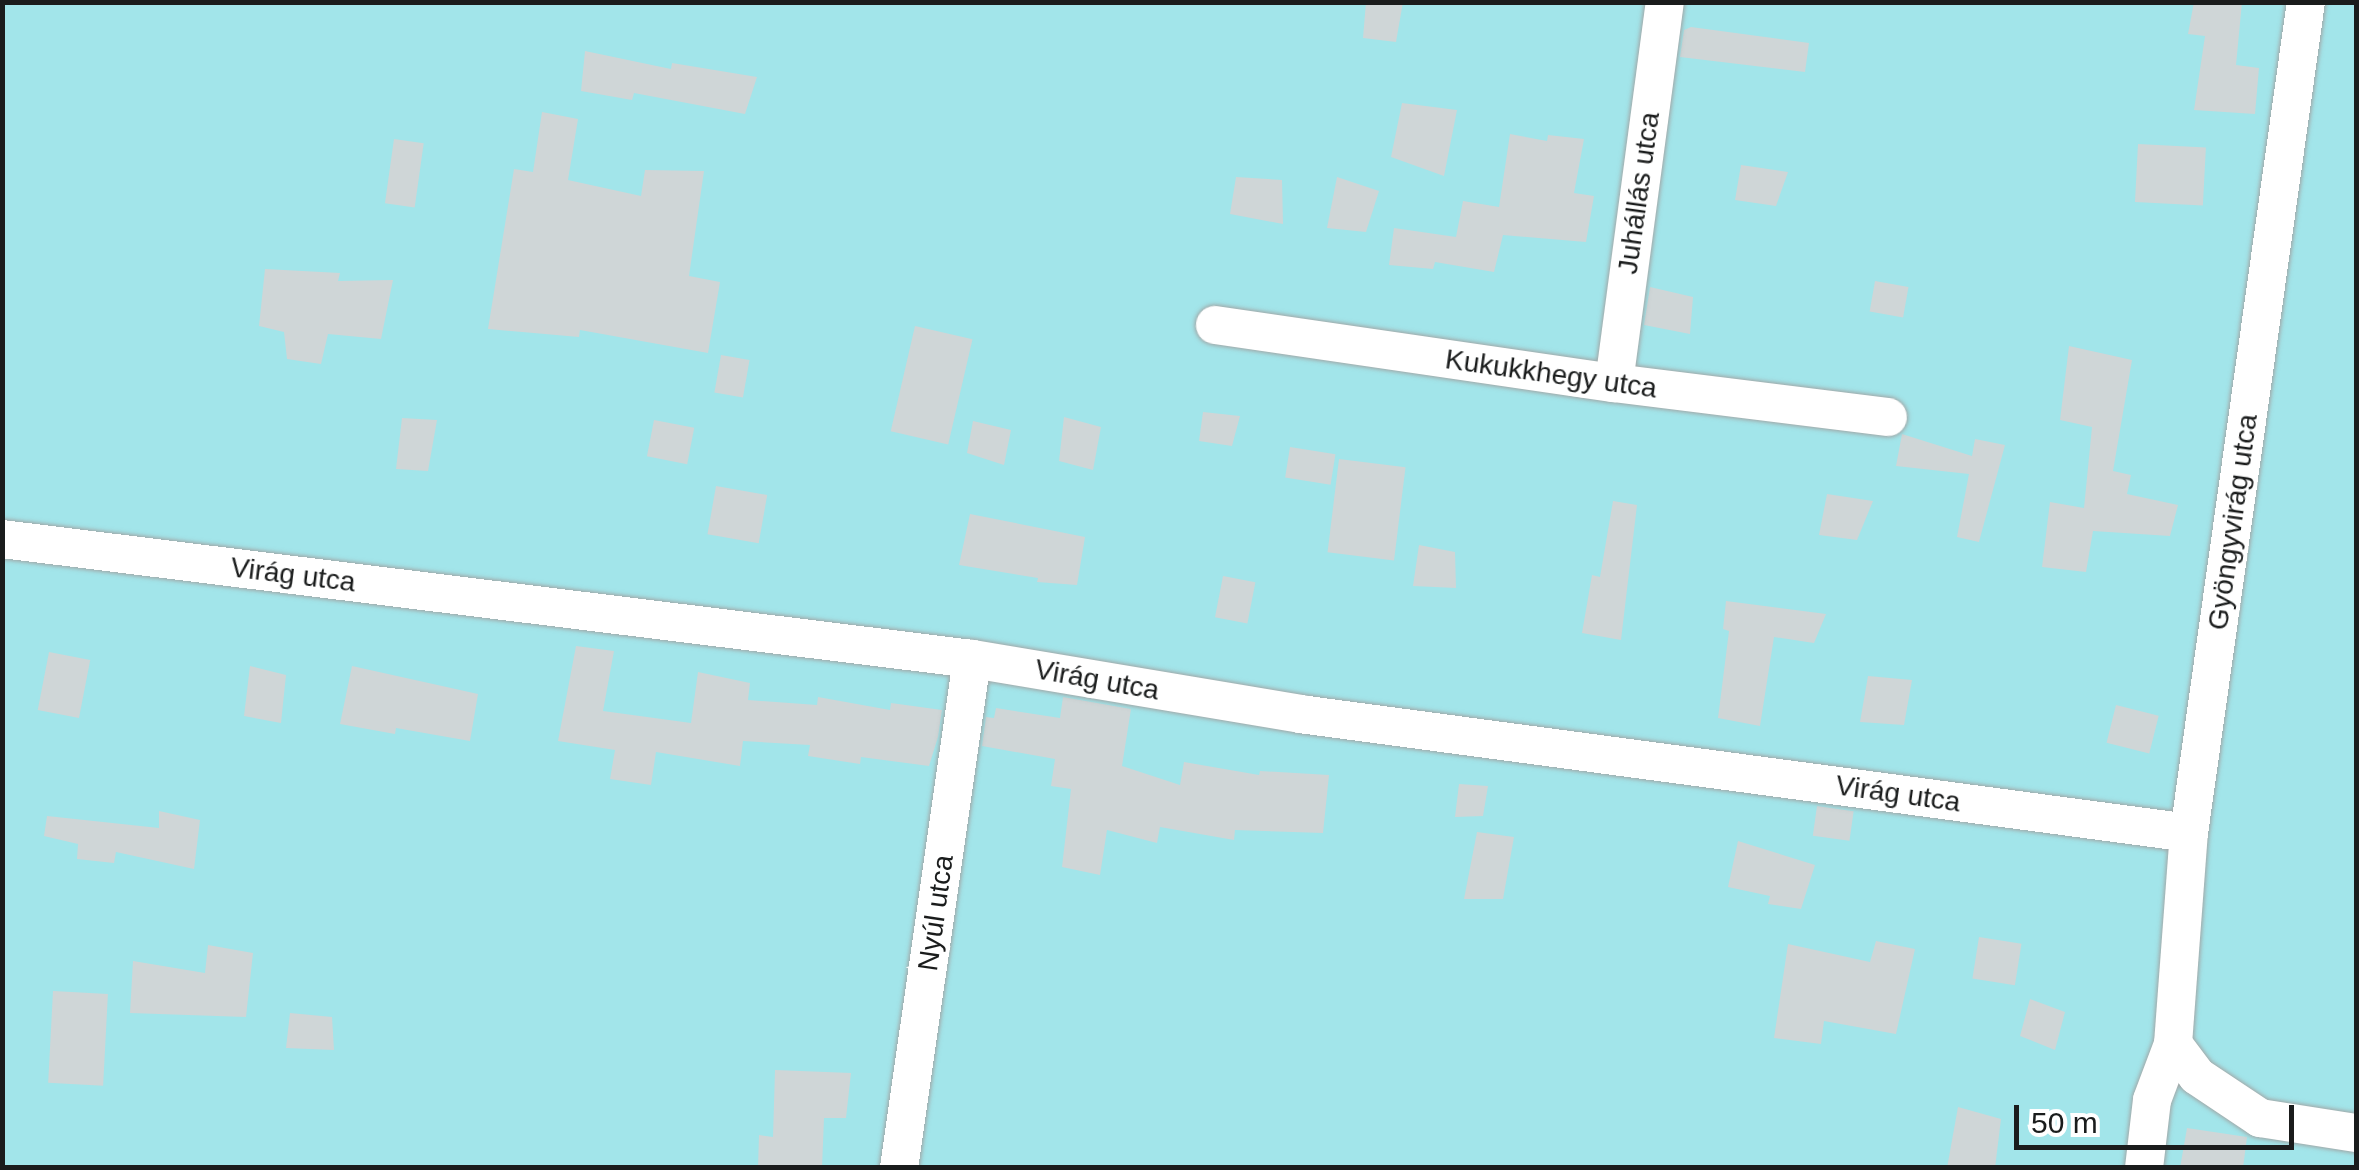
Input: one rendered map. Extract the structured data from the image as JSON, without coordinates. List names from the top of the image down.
{
  "streets": {
    "street": [
      "Juhállás utca",
      "Kukukkhegy utca",
      "Gyöngyvirág utca",
      "Virág utca",
      "Nyúl utca"
    ]
  },
  "crossings": [
    ["Juhállás utca", "Kukukkhegy utca"],
    ["Gyöngyvirág utca", "Virág utca"],
    ["Virág utca", "Nyúl utca"]
  ],
  "scale_bar": "50 m"
}
